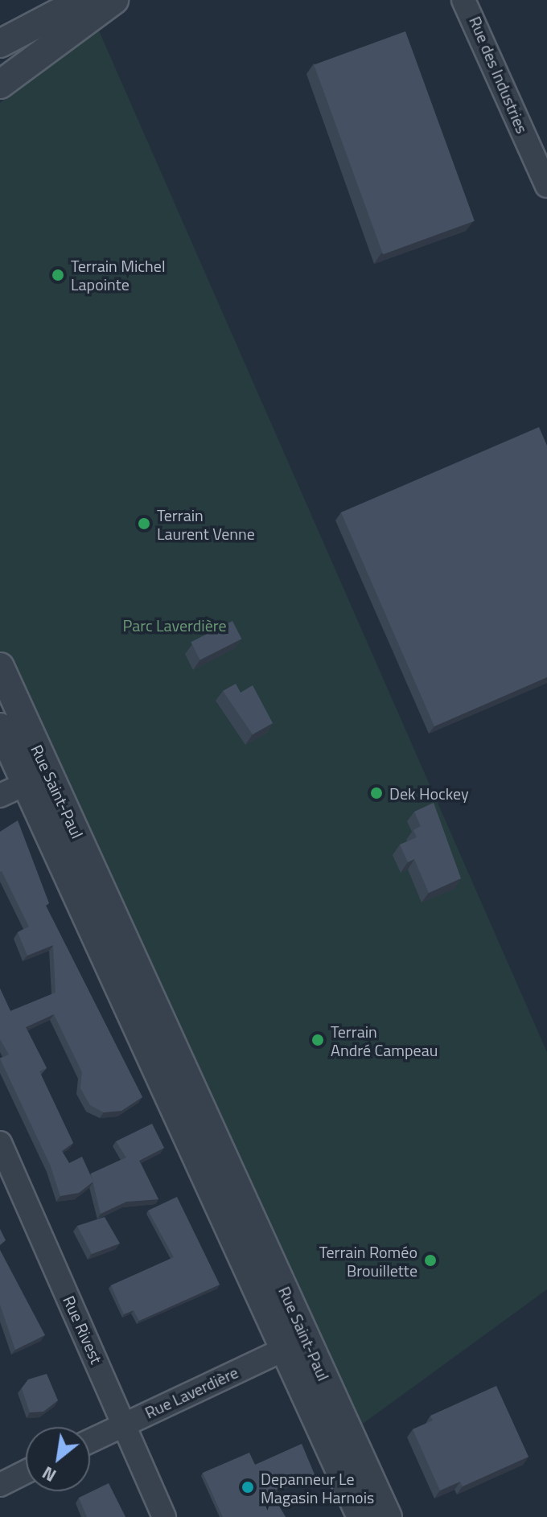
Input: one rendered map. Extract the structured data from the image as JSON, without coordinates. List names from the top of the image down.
{
  "streets": {
    "street": [
      "Rue des Industries",
      "Rue Saint-Paul",
      "Rue Rivest",
      "Rue Laverdière"
    ]
  },
  "crossings": [
    ["Rue Saint-Paul", "Rue Laverdière"],
    ["Rue Rivest", "Rue Laverdière"]
  ],
  "parks": ["Parc Laverdière"],
  "places": [
    "Terrain Michel Lapointe",
    "Terrain Laurent Venne",
    "Dek Hockey",
    "Terrain André Campeau",
    "Terrain Roméo Brouillette",
    "Depanneur Le Magasin Harnois"
  ],
  "north": "bottom left"
}
